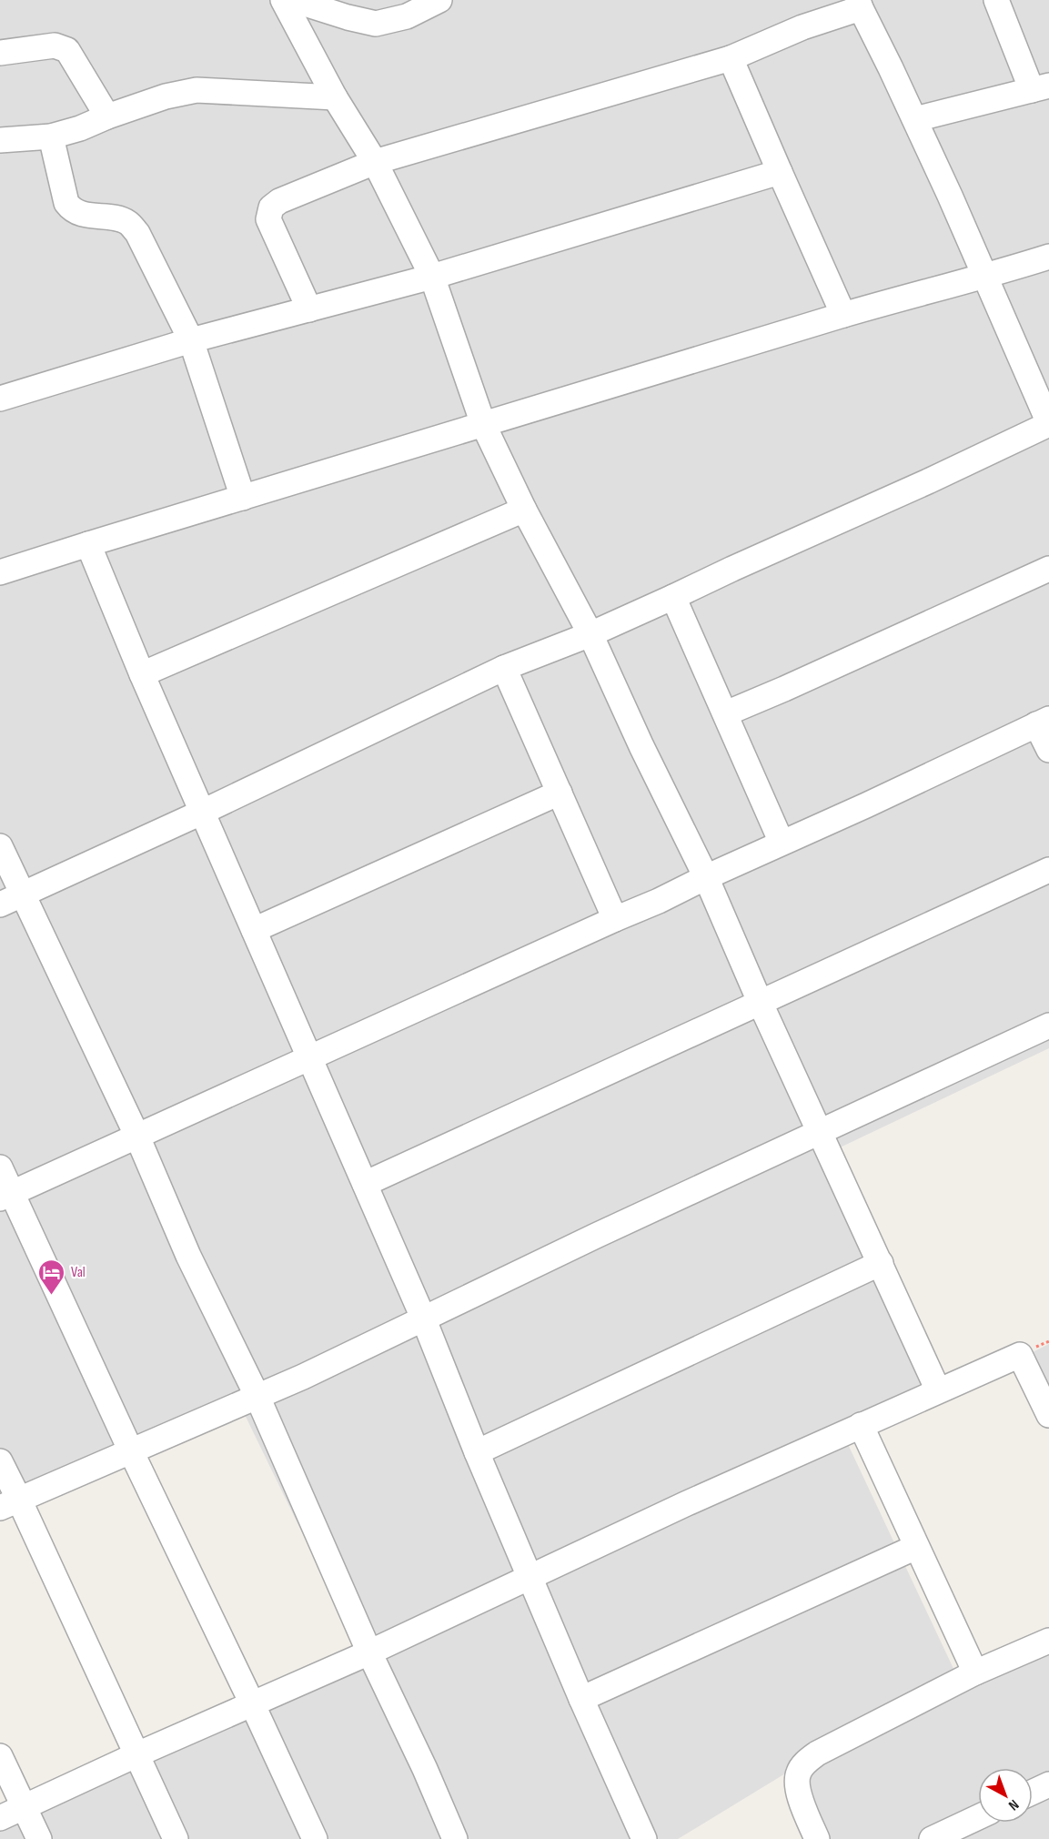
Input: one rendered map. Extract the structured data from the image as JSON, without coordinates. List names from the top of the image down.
{
  "places": {
    "hotel": ["Val"]
  },
  "north": "bottom right"
}
